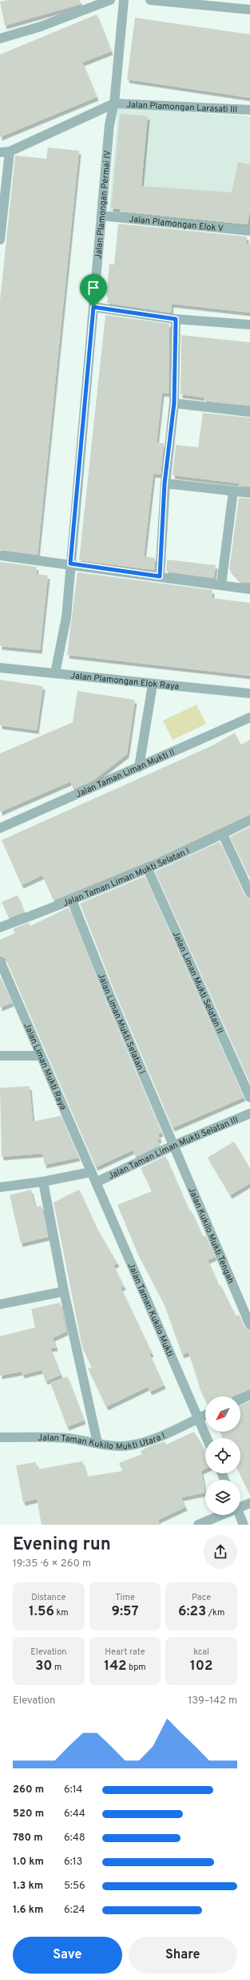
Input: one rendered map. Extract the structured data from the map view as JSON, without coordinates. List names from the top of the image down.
{
  "streets": {
    "street": [
      "Jalan Plamongan Larasati III",
      "Jalan Plamongan Permai IV",
      "Jalan Plamongan Elok V",
      "Jalan Plamongan Elok Raya",
      "Jalan Taman Liman Mukti II",
      "Jalan Taman Liman Mukti Selatan I",
      "Jalan Liman Mukti Selatan II",
      "Jalan Liman Mukti Selatan I",
      "Jalan Liman Mukti Raya",
      "Jalan Taman Liman Mukti Selatan III",
      "Jalan Kukilo Mukti Tengah",
      "Jalan Taman Kukilo Mukti",
      "Jalan Taman Kukilo Mukti Utara I"
    ]
  },
  "crossings": [
    ["Jalan Plamongan Larasati III", "Jalan Plamongan Permai IV"],
    ["Jalan Plamongan Permai IV", "Jalan Plamongan Elok V"],
    ["Jalan Plamongan Permai IV", "Jalan Plamongan Elok Raya"],
    ["Jalan Taman Liman Mukti Selatan I", "Jalan Liman Mukti Selatan II"],
    ["Jalan Taman Liman Mukti Selatan I", "Jalan Liman Mukti Selatan I"],
    ["Jalan Liman Mukti Selatan I", "Jalan Taman Liman Mukti Selatan III"],
    ["Jalan Liman Mukti Selatan I", "Jalan Kukilo Mukti Tengah"],
    ["Jalan Liman Mukti Raya", "Jalan Taman Kukilo Mukti"],
    ["Jalan Taman Liman Mukti Selatan III", "Jalan Kukilo Mukti Tengah"],
    ["Jalan Taman Liman Mukti Selatan III", "Jalan Taman Kukilo Mukti"],
    ["Jalan Taman Kukilo Mukti", "Jalan Taman Kukilo Mukti Utara I"]
  ],
  "north": "bottom left",
  "page": {
    "heading": ["Evening run", "19:35 · 6 × 260 m"],
    "stats": [
      ["Distance", "1.56 km"],
      ["Time", "9:57"],
      ["Pace", "6:23 /km"],
      ["Elevation", "30 m"],
      ["Heart rate", "142 bpm"],
      ["kcal", "102"]
    ],
    "chart": ["Elevation", "139–142 m"],
    "list": [
      {
        "name": "260 m",
        "note": "6:14"
      },
      {
        "name": "520 m",
        "note": "6:44"
      },
      {
        "name": "780 m",
        "note": "6:48"
      },
      {
        "name": "1.0 km",
        "note": "6:13"
      },
      {
        "name": "1.3 km",
        "note": "5:56"
      },
      {
        "name": "1.6 km",
        "note": "6:24"
      }
    ],
    "buttons": ["Save", "Share"]
  }
}
